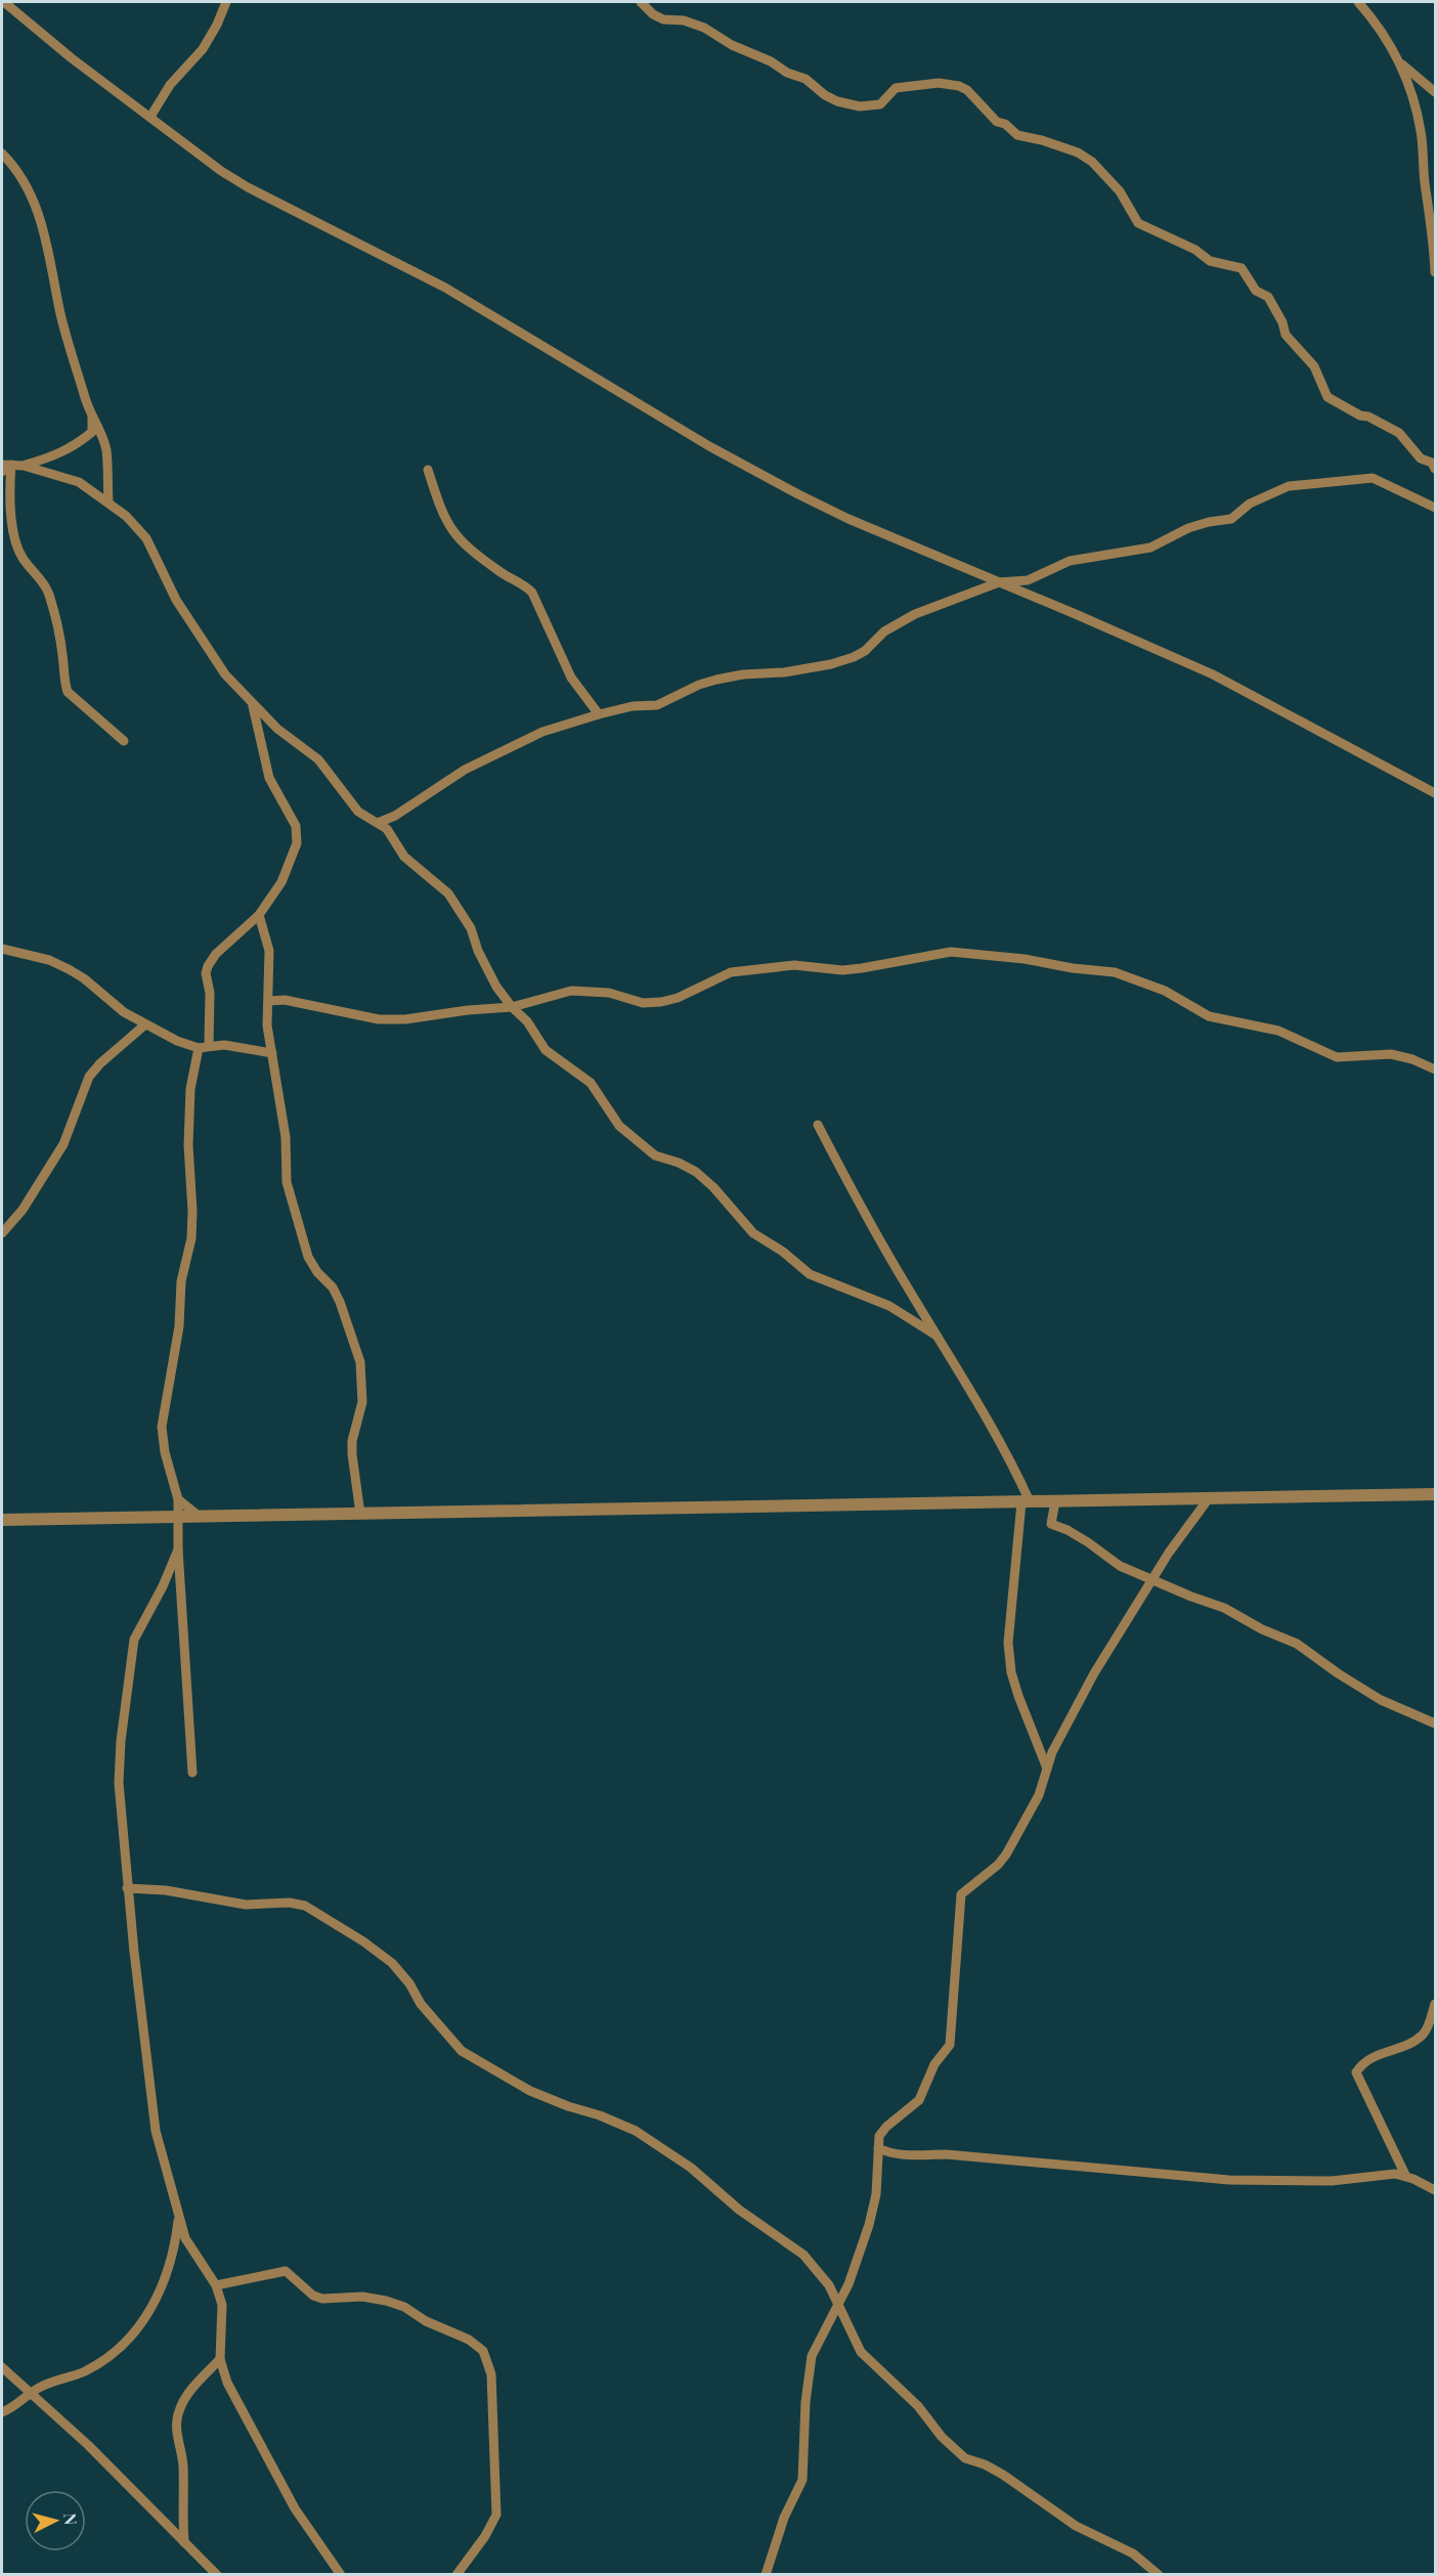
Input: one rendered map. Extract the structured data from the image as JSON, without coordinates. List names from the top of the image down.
{
  "north": "right"
}
